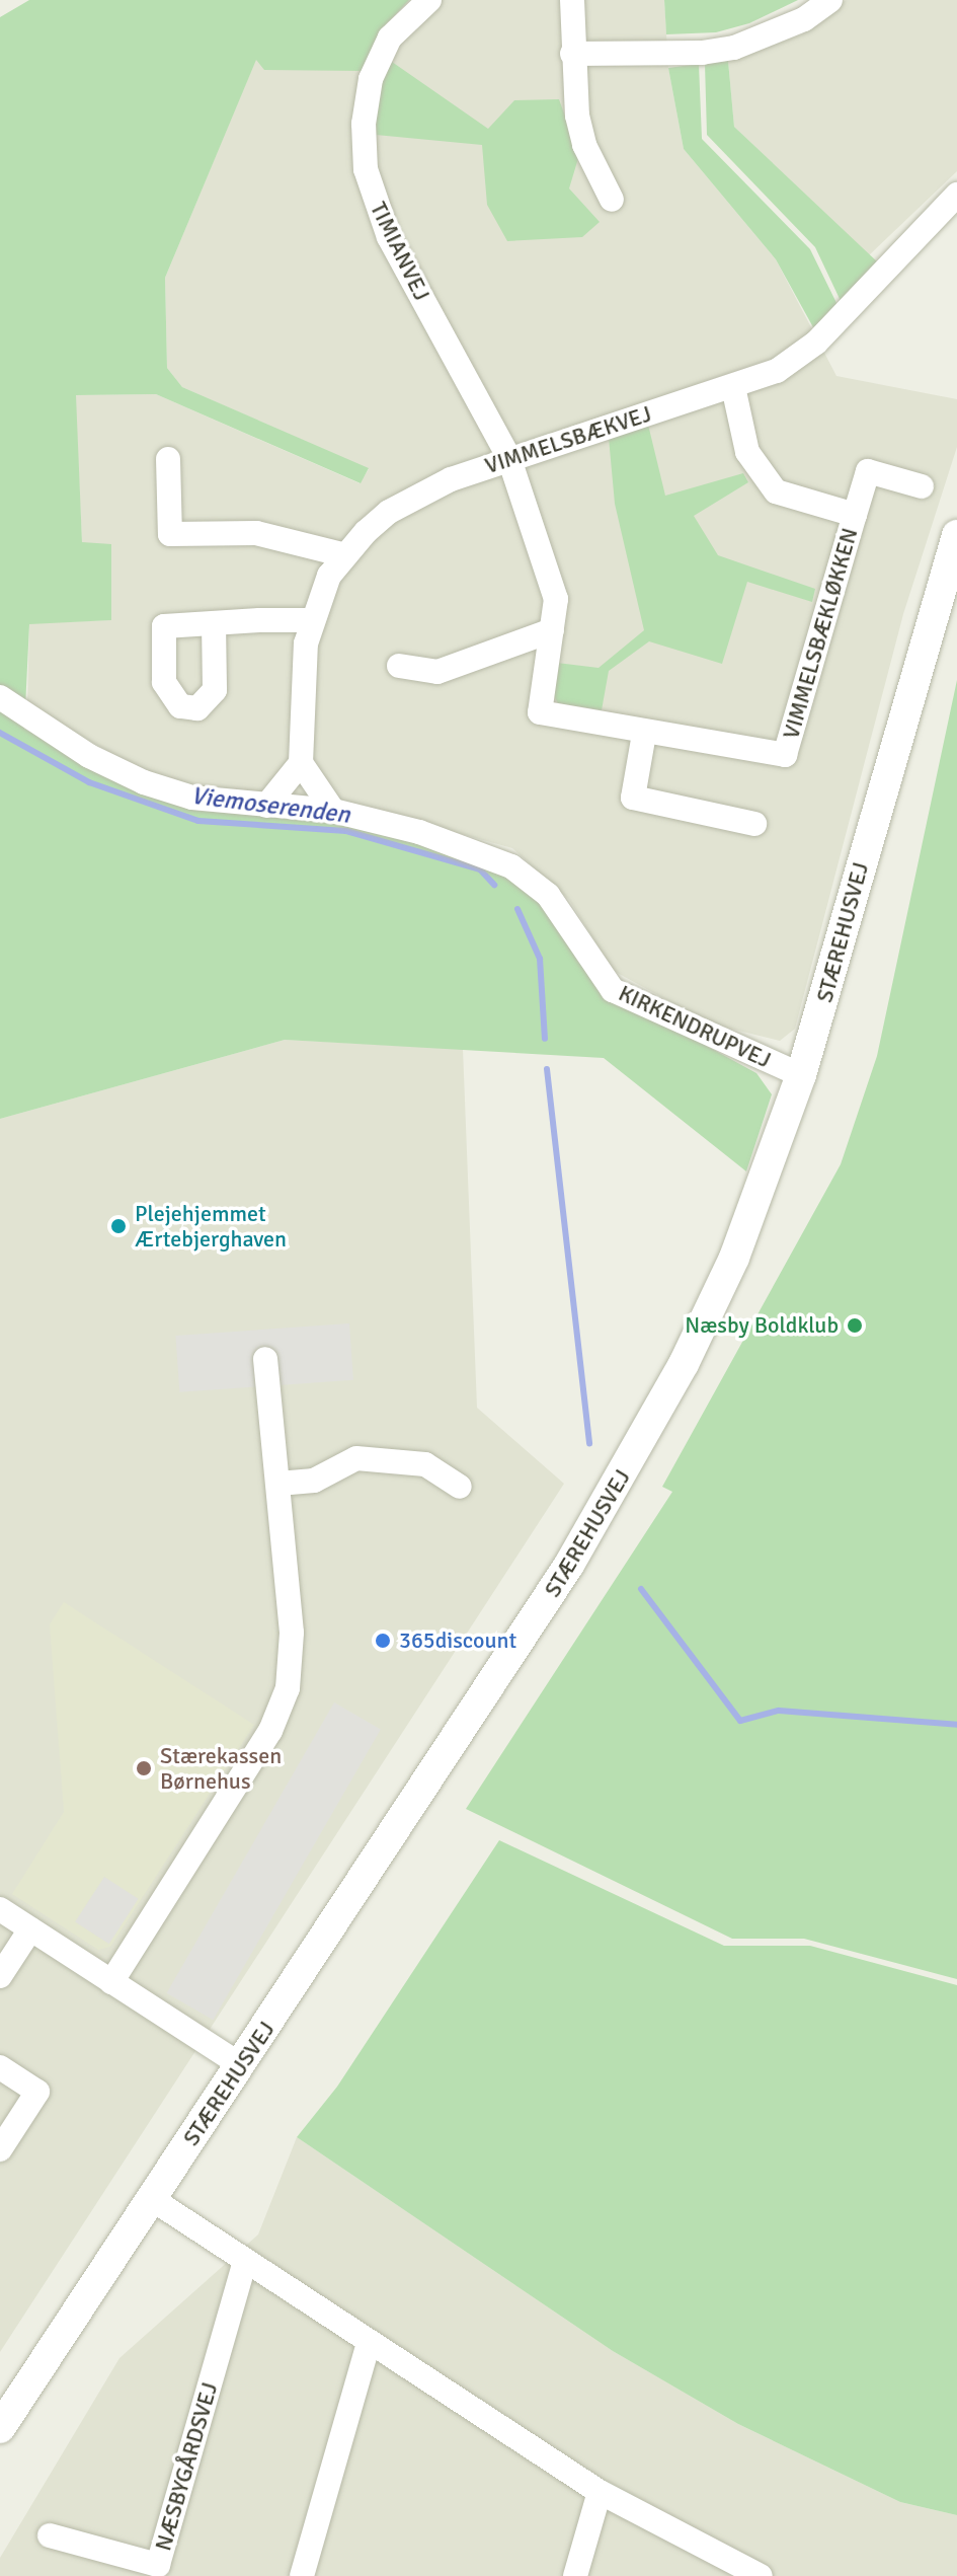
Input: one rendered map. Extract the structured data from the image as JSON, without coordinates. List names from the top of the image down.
{
  "streets": {
    "street": [
      "TIMIANVEJ",
      "VIMMELSBÆKVEJ",
      "VIMMELSBÆKLØKKEN",
      "STÆREHUSVEJ",
      "KIRKENDRUPVEJ",
      "NÆSBYGÅRDSVEJ"
    ]
  },
  "crossings": [
    ["TIMIANVEJ", "VIMMELSBÆKVEJ"],
    ["TIMIANVEJ", "VIMMELSBÆKLØKKEN"],
    ["VIMMELSBÆKVEJ", "VIMMELSBÆKLØKKEN"],
    ["STÆREHUSVEJ", "KIRKENDRUPVEJ"]
  ],
  "water": ["Viemoserenden"],
  "places": [
    "Plejehjemmet Ærtebjerghaven",
    "Næsby Boldklub",
    "365discount",
    "Stærekassen Børnehus"
  ]
}
